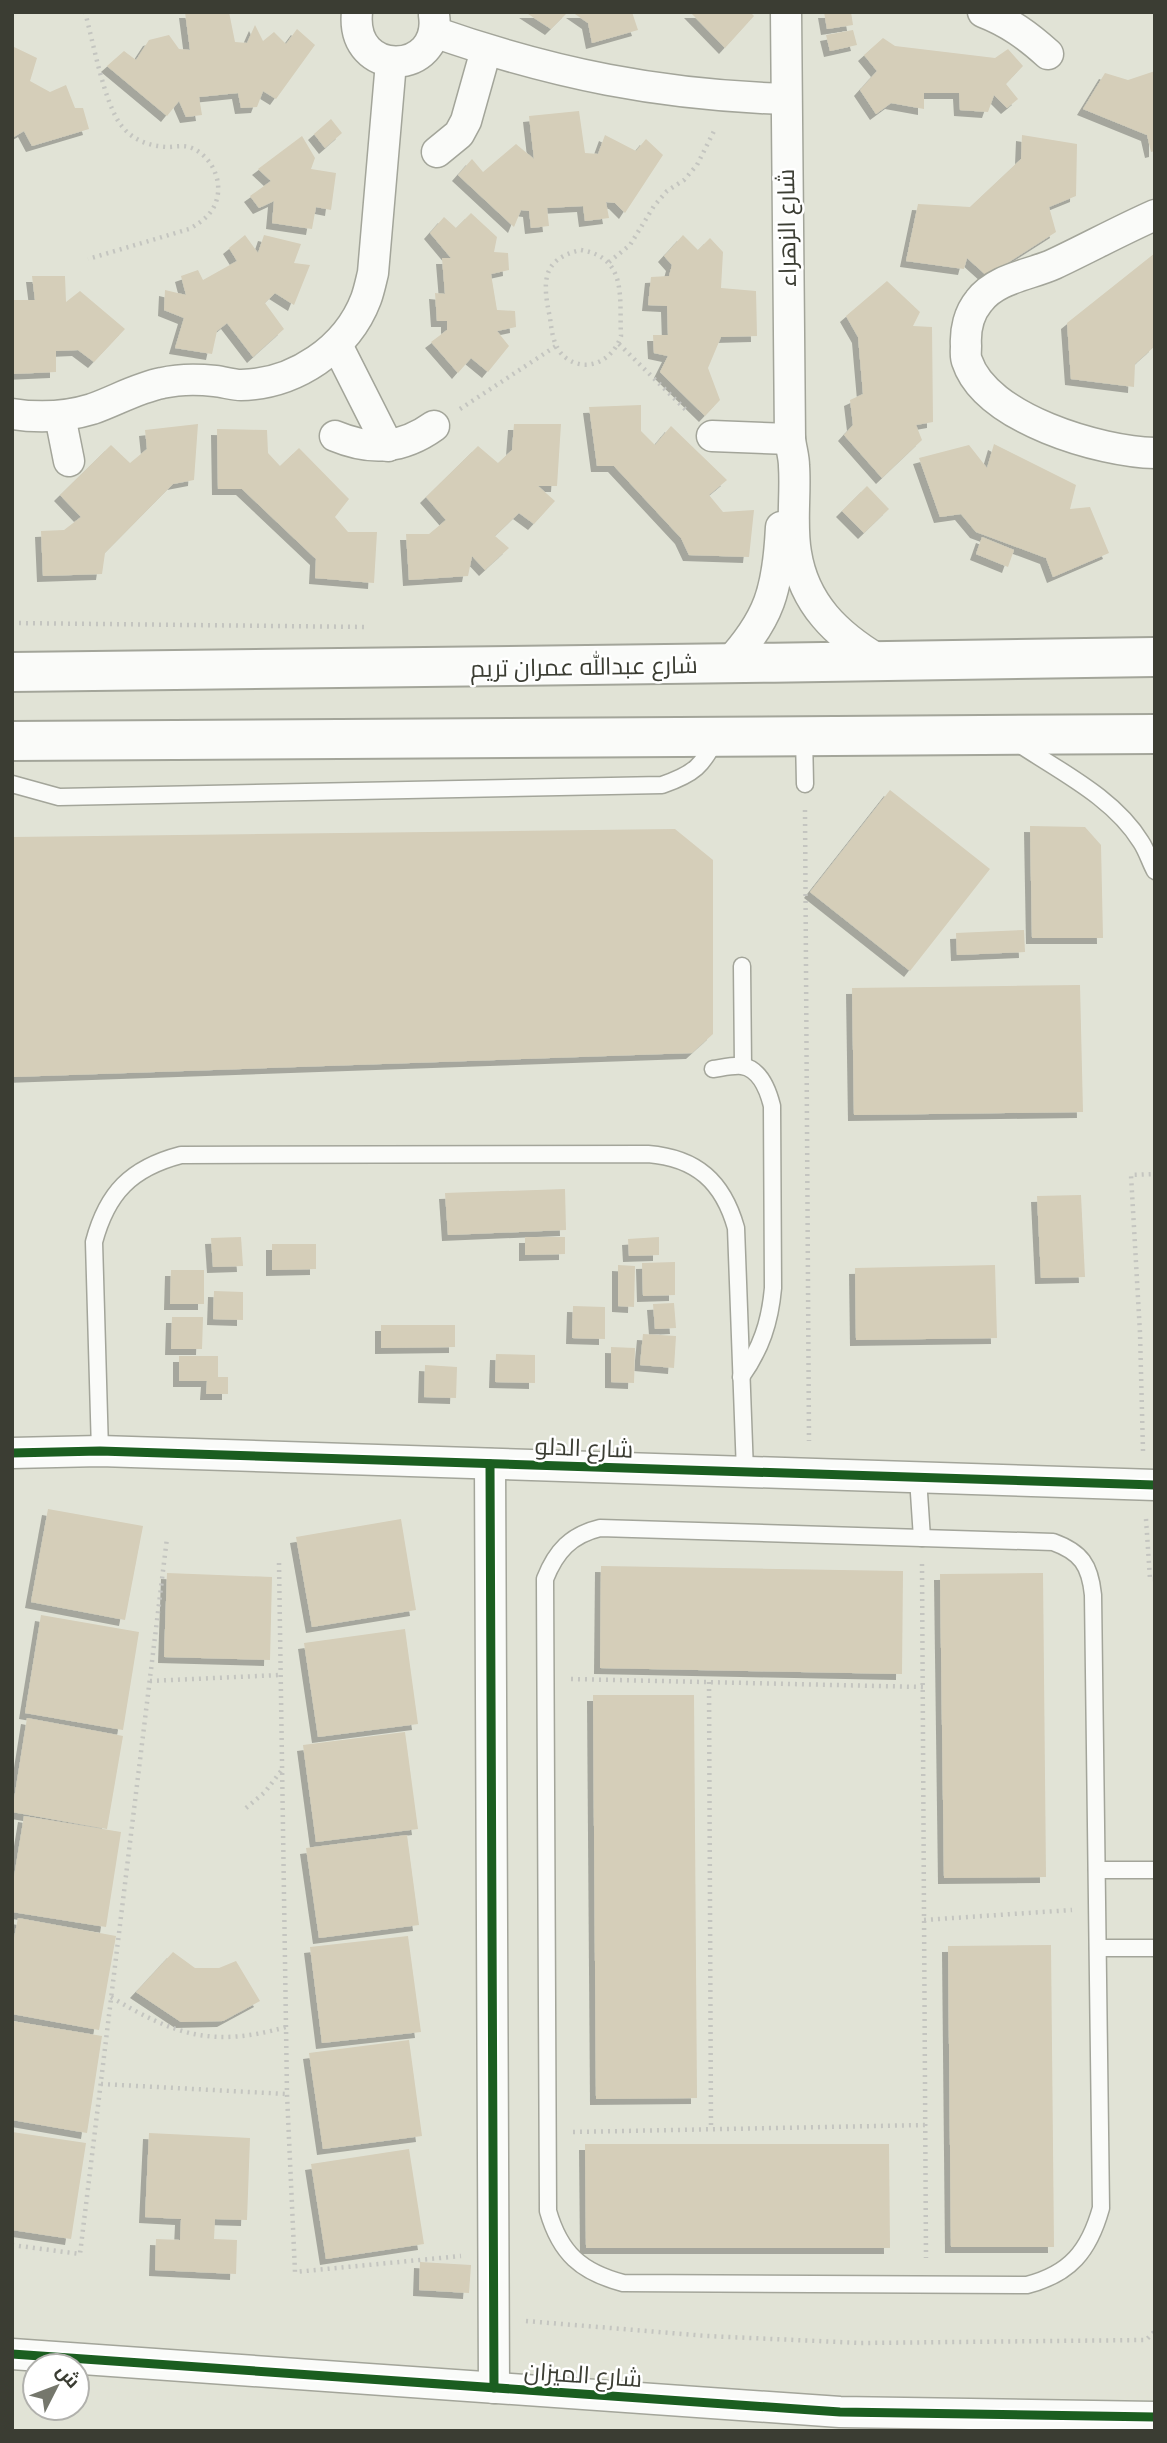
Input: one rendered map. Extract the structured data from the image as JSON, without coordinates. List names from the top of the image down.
{
  "streets": {
    "main road": ["شارع عبدالله عمران تريم"],
    "street": ["شارع الزهراء", "شارع الدلو", "شارع الميزان"]
  },
  "crossings": [
    ["شارع الزهراء", "شارع عبدالله عمران تريم"]
  ],
  "north": "top right"
}
